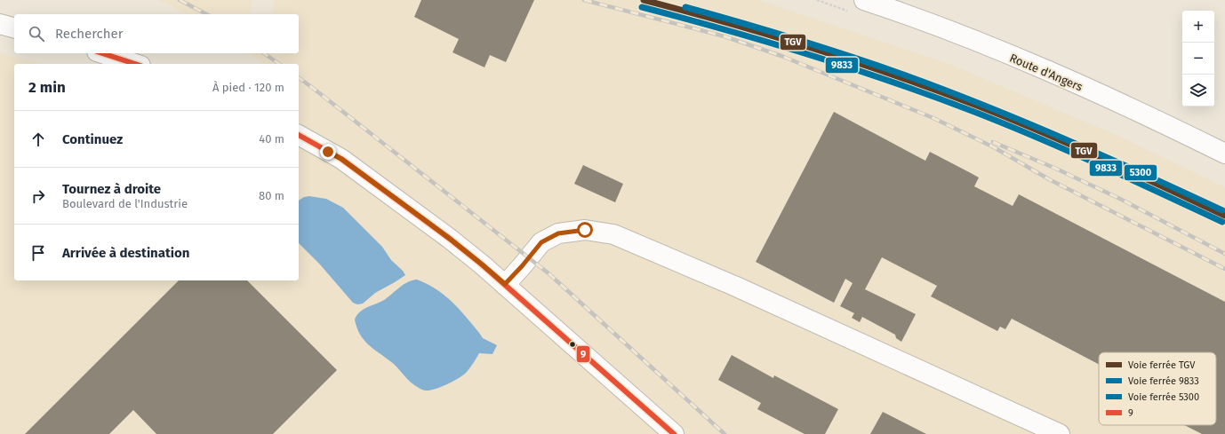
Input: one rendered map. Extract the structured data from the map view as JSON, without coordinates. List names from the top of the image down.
{
  "streets": {
    "street": ["Route d'Angers"]
  },
  "lines": [
    "rail line TGV",
    "rail line 9833",
    "rail line 5300",
    "transit line 9"
  ],
  "legend": [
    "Voie ferrée TGV",
    "Voie ferrée 9833",
    "Voie ferrée 5300",
    "9"
  ],
  "page": {
    "map_buttons": ["+", "−"],
    "search": "Rechercher",
    "heading": ["2 min", "À pied · 120 m"],
    "list": [
      ["Continuez", "40 m"],
      ["Tournez à droite", "Boulevard de l'Industrie", "80 m"],
      "Arrivée à destination"
    ]
  }
}
